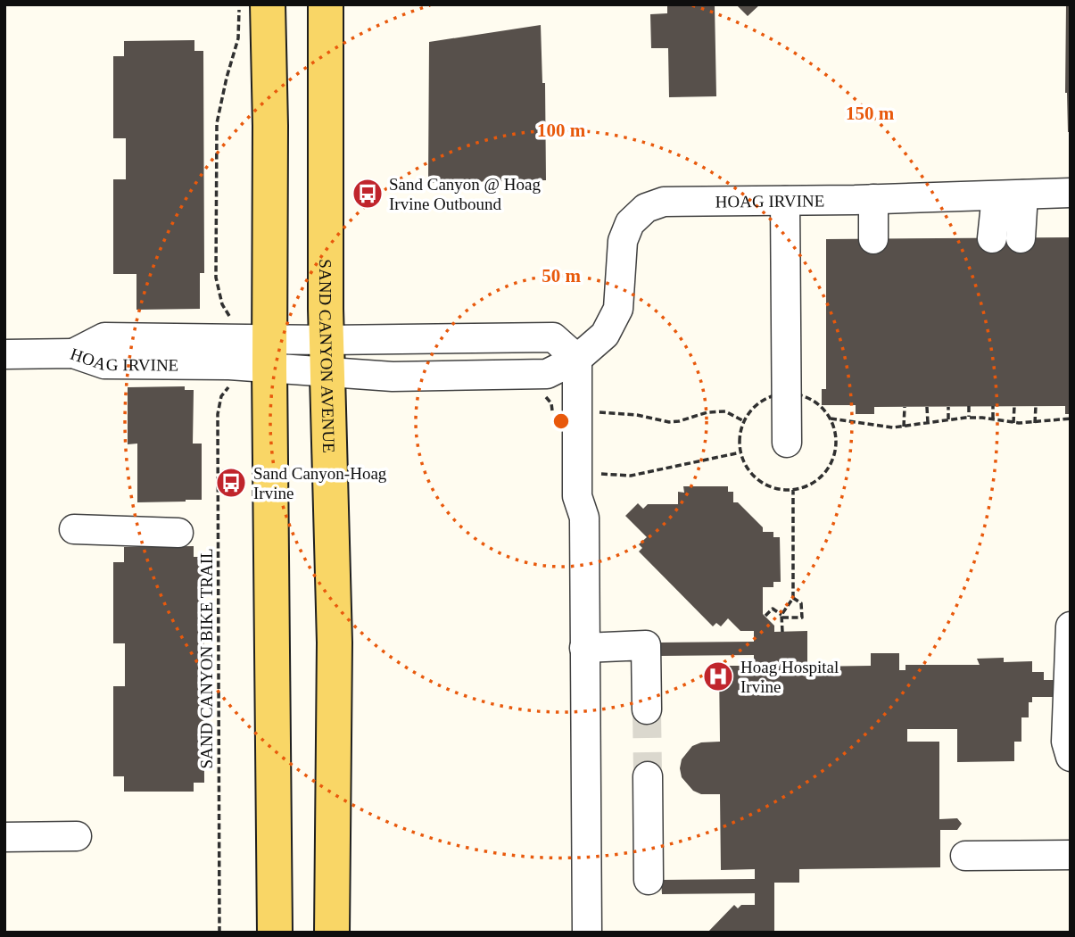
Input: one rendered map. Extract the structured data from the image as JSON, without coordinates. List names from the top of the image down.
{
  "streets": {
    "main road": ["SAND CANYON AVENUE"],
    "street": ["HOAG IRVINE"],
    "path": ["SAND CANYON BIKE TRAIL"]
  },
  "crossings": [
    ["HOAG IRVINE", "SAND CANYON AVENUE"],
    ["HOAG IRVINE", "SAND CANYON BIKE TRAIL"]
  ],
  "places": {
    "bus stop": ["Sand Canyon @ Hoag Irvine Outbound", "Sand Canyon-Hoag Irvine"],
    "hospital": ["Hoag Hospital Irvine"]
  },
  "rings": ["150 m", "100 m", "50 m"]
}
